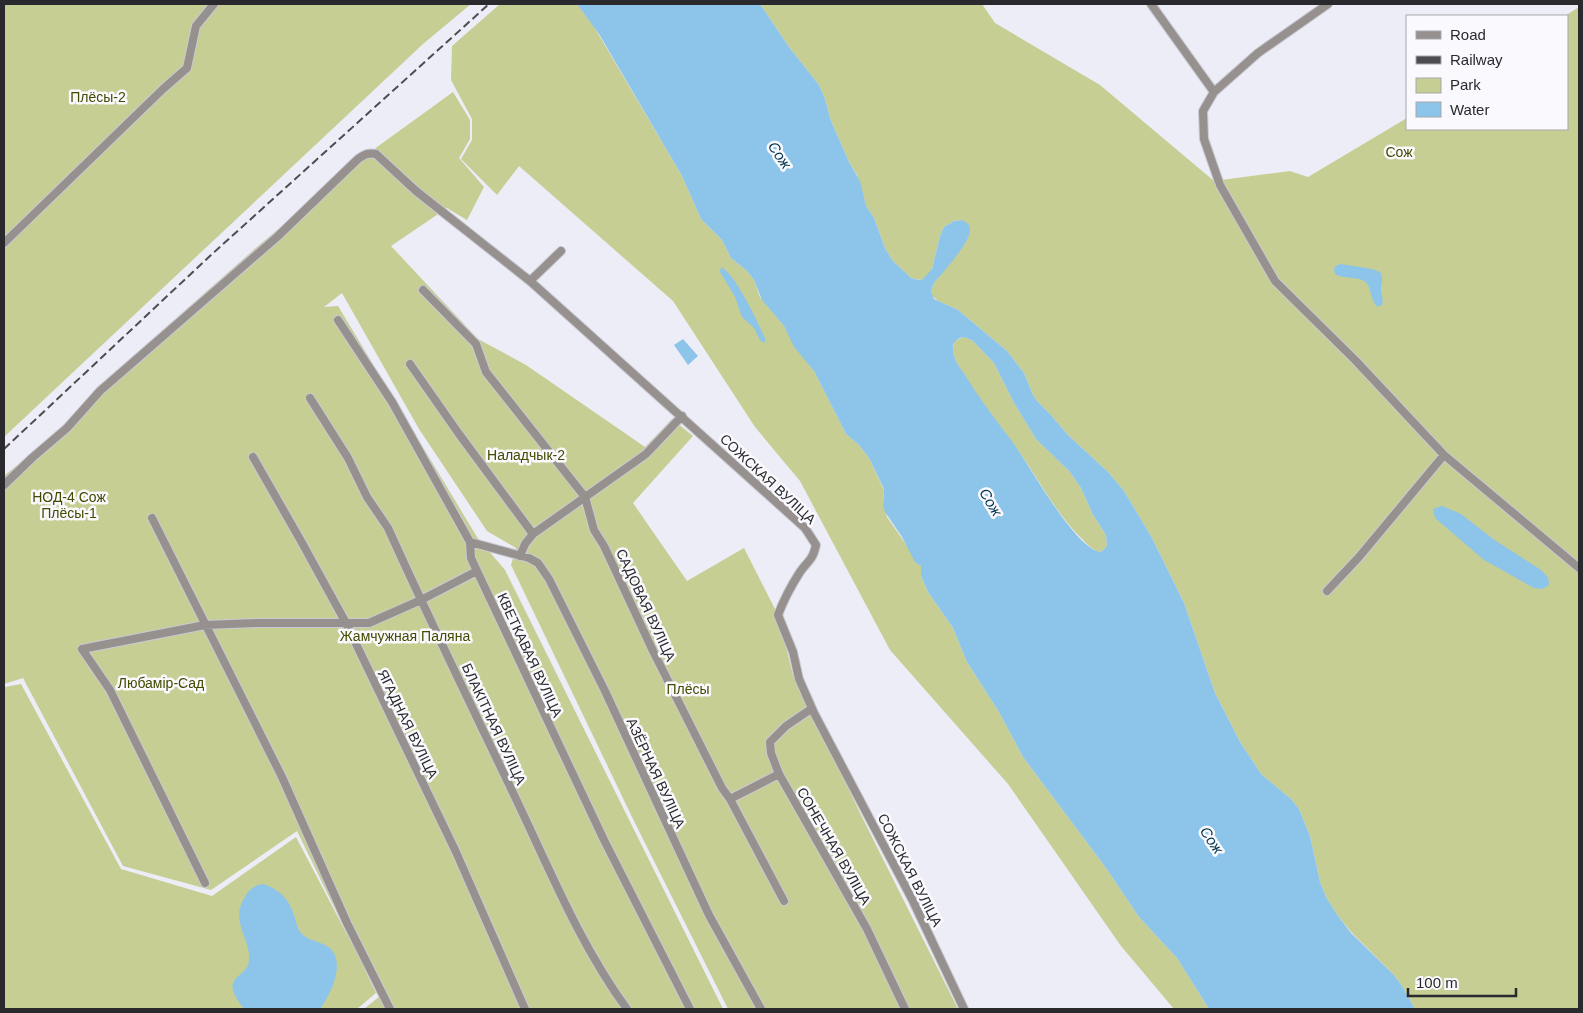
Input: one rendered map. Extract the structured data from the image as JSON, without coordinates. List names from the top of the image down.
{
  "streets": {
    "street": [
      "СОЖСКАЯ ВУЛІЦА",
      "САДОВАЯ ВУЛІЦА",
      "КВЕТКАВАЯ ВУЛІЦА",
      "ЯГАДНАЯ ВУЛІЦА",
      "БЛАКІТНАЯ ВУЛІЦА",
      "АЗЁРНАЯ ВУЛІЦА",
      "СОНЕЧНАЯ ВУЛІЦА"
    ]
  },
  "crossings": [
    ["СОЖСКАЯ ВУЛІЦА", "СОНЕЧНАЯ ВУЛІЦА"],
    ["КВЕТКАВАЯ ВУЛІЦА", "АЗЁРНАЯ ВУЛІЦА"]
  ],
  "water": ["Сож"],
  "parks": [
    "Плёсы-2",
    "Сож",
    "Наладчык-2",
    "НОД-4 Сож Плёсы-1",
    "Жамчужная Паляна",
    "Любамір-Сад",
    "Плёсы"
  ],
  "legend": [
    "Road",
    "Railway",
    "Park",
    "Water"
  ],
  "scale_bar": "100 m"
}
